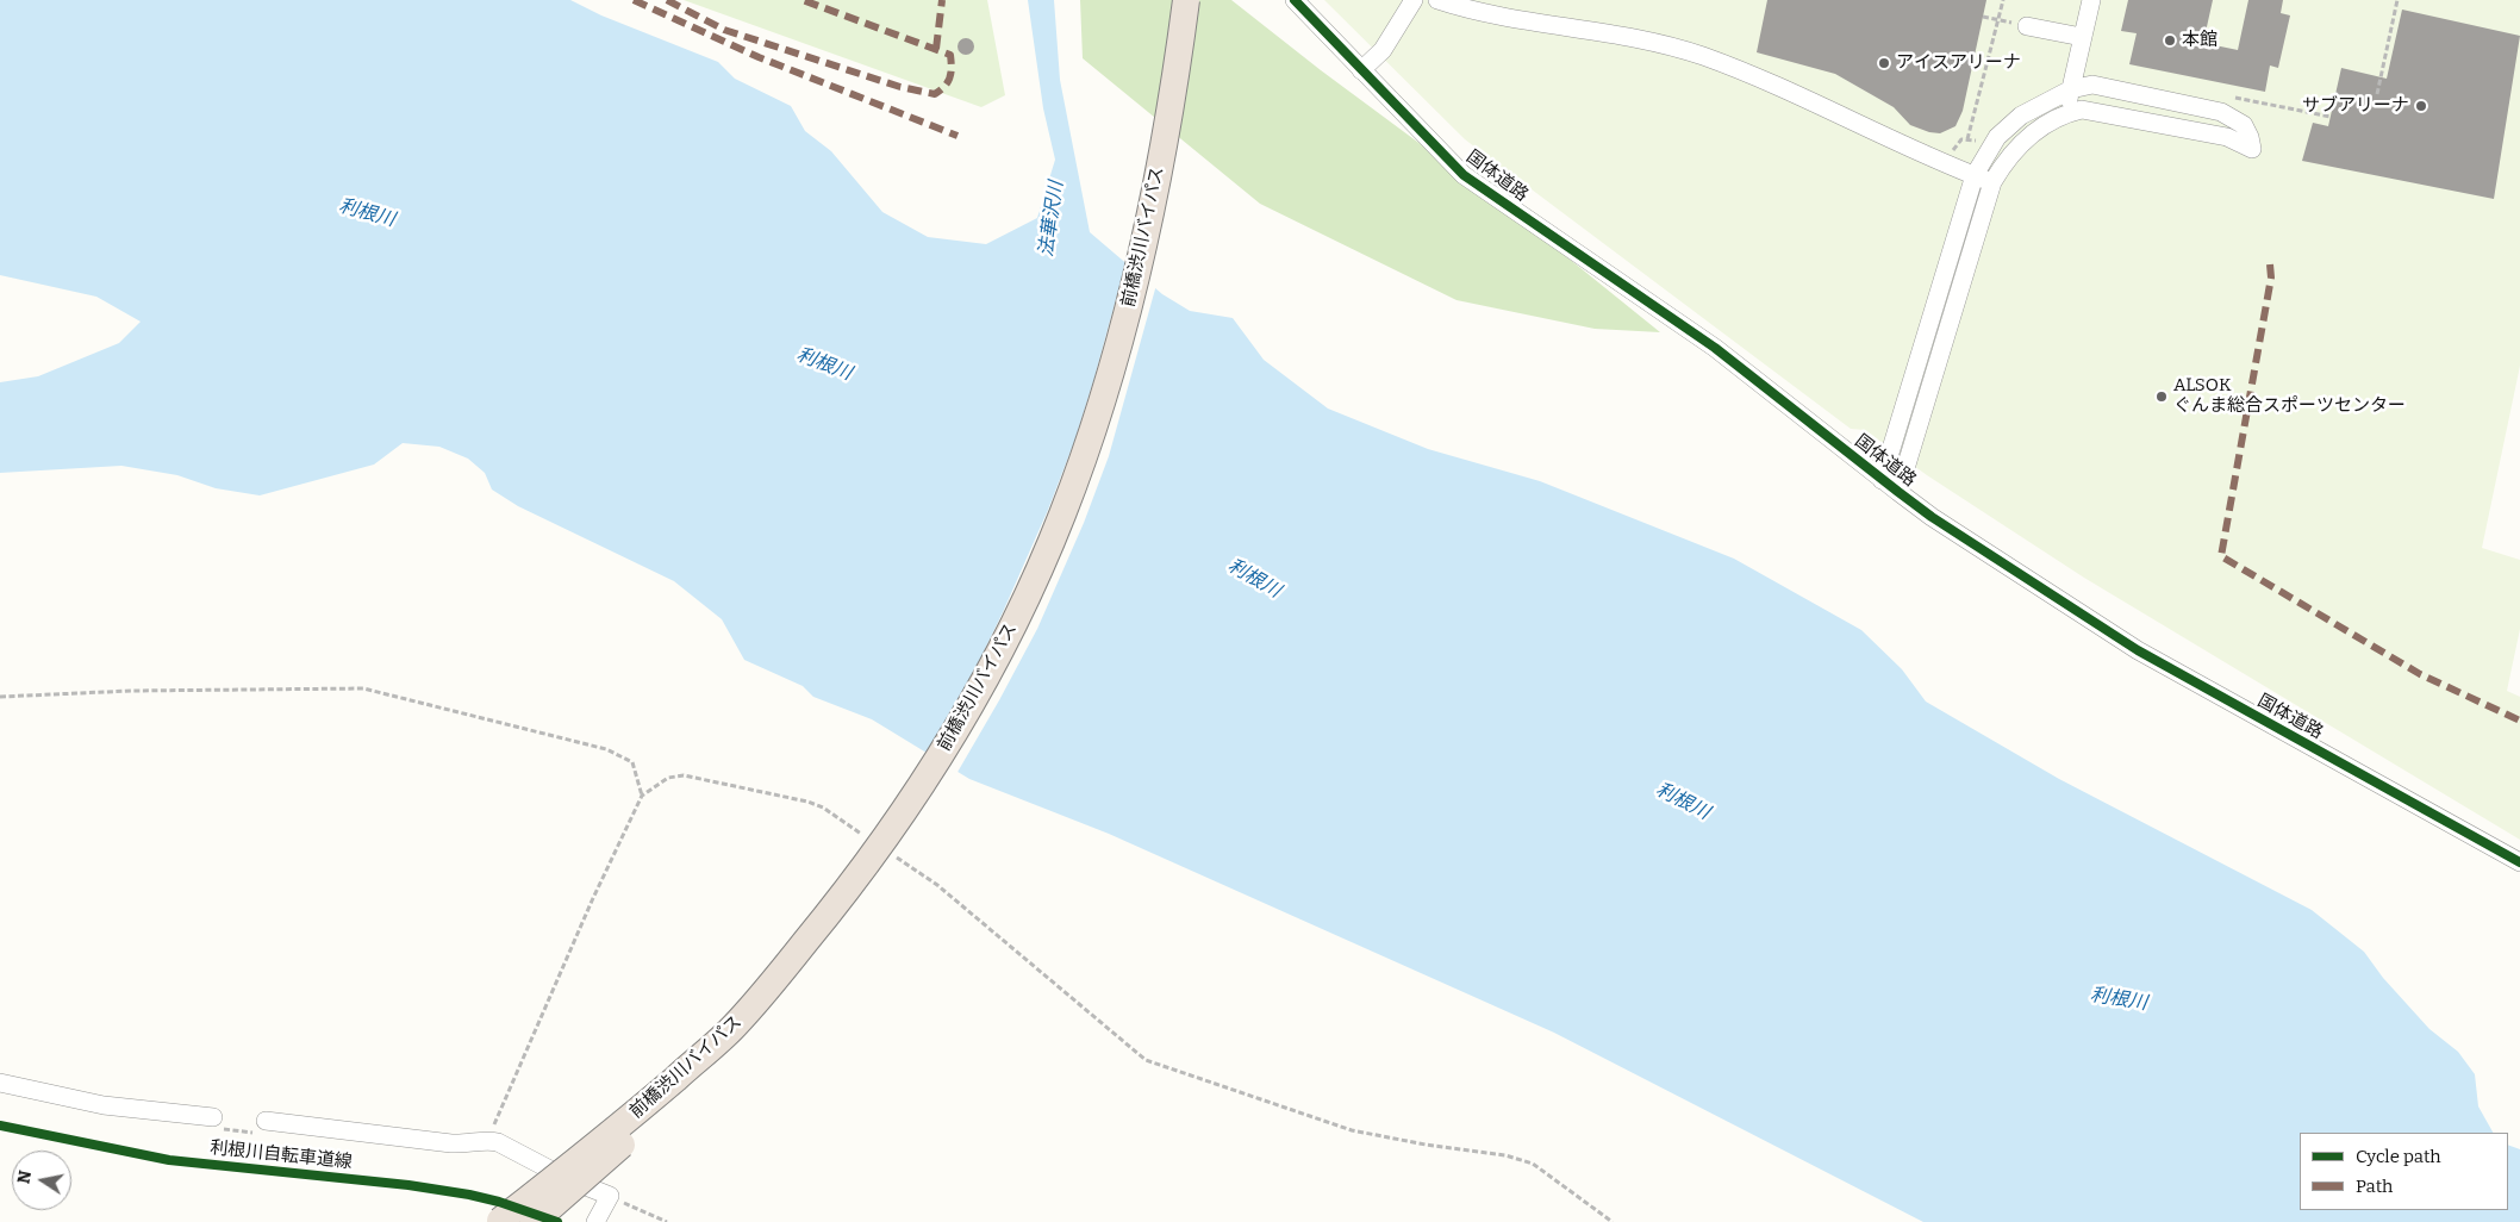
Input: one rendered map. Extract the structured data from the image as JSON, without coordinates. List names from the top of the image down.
{
  "streets": {
    "highway": ["前橋渋川バイパス"],
    "street": ["国体道路"],
    "cycle path": ["利根川自転車道線"]
  },
  "water": ["利根川", "法華沢川"],
  "places": [
    "本館",
    "アイスアリーナ",
    "サブアリーナ",
    "ALSOK ぐんま総合スポーツセンター"
  ],
  "legend": ["Cycle path", "Path"],
  "north": "left"
}
